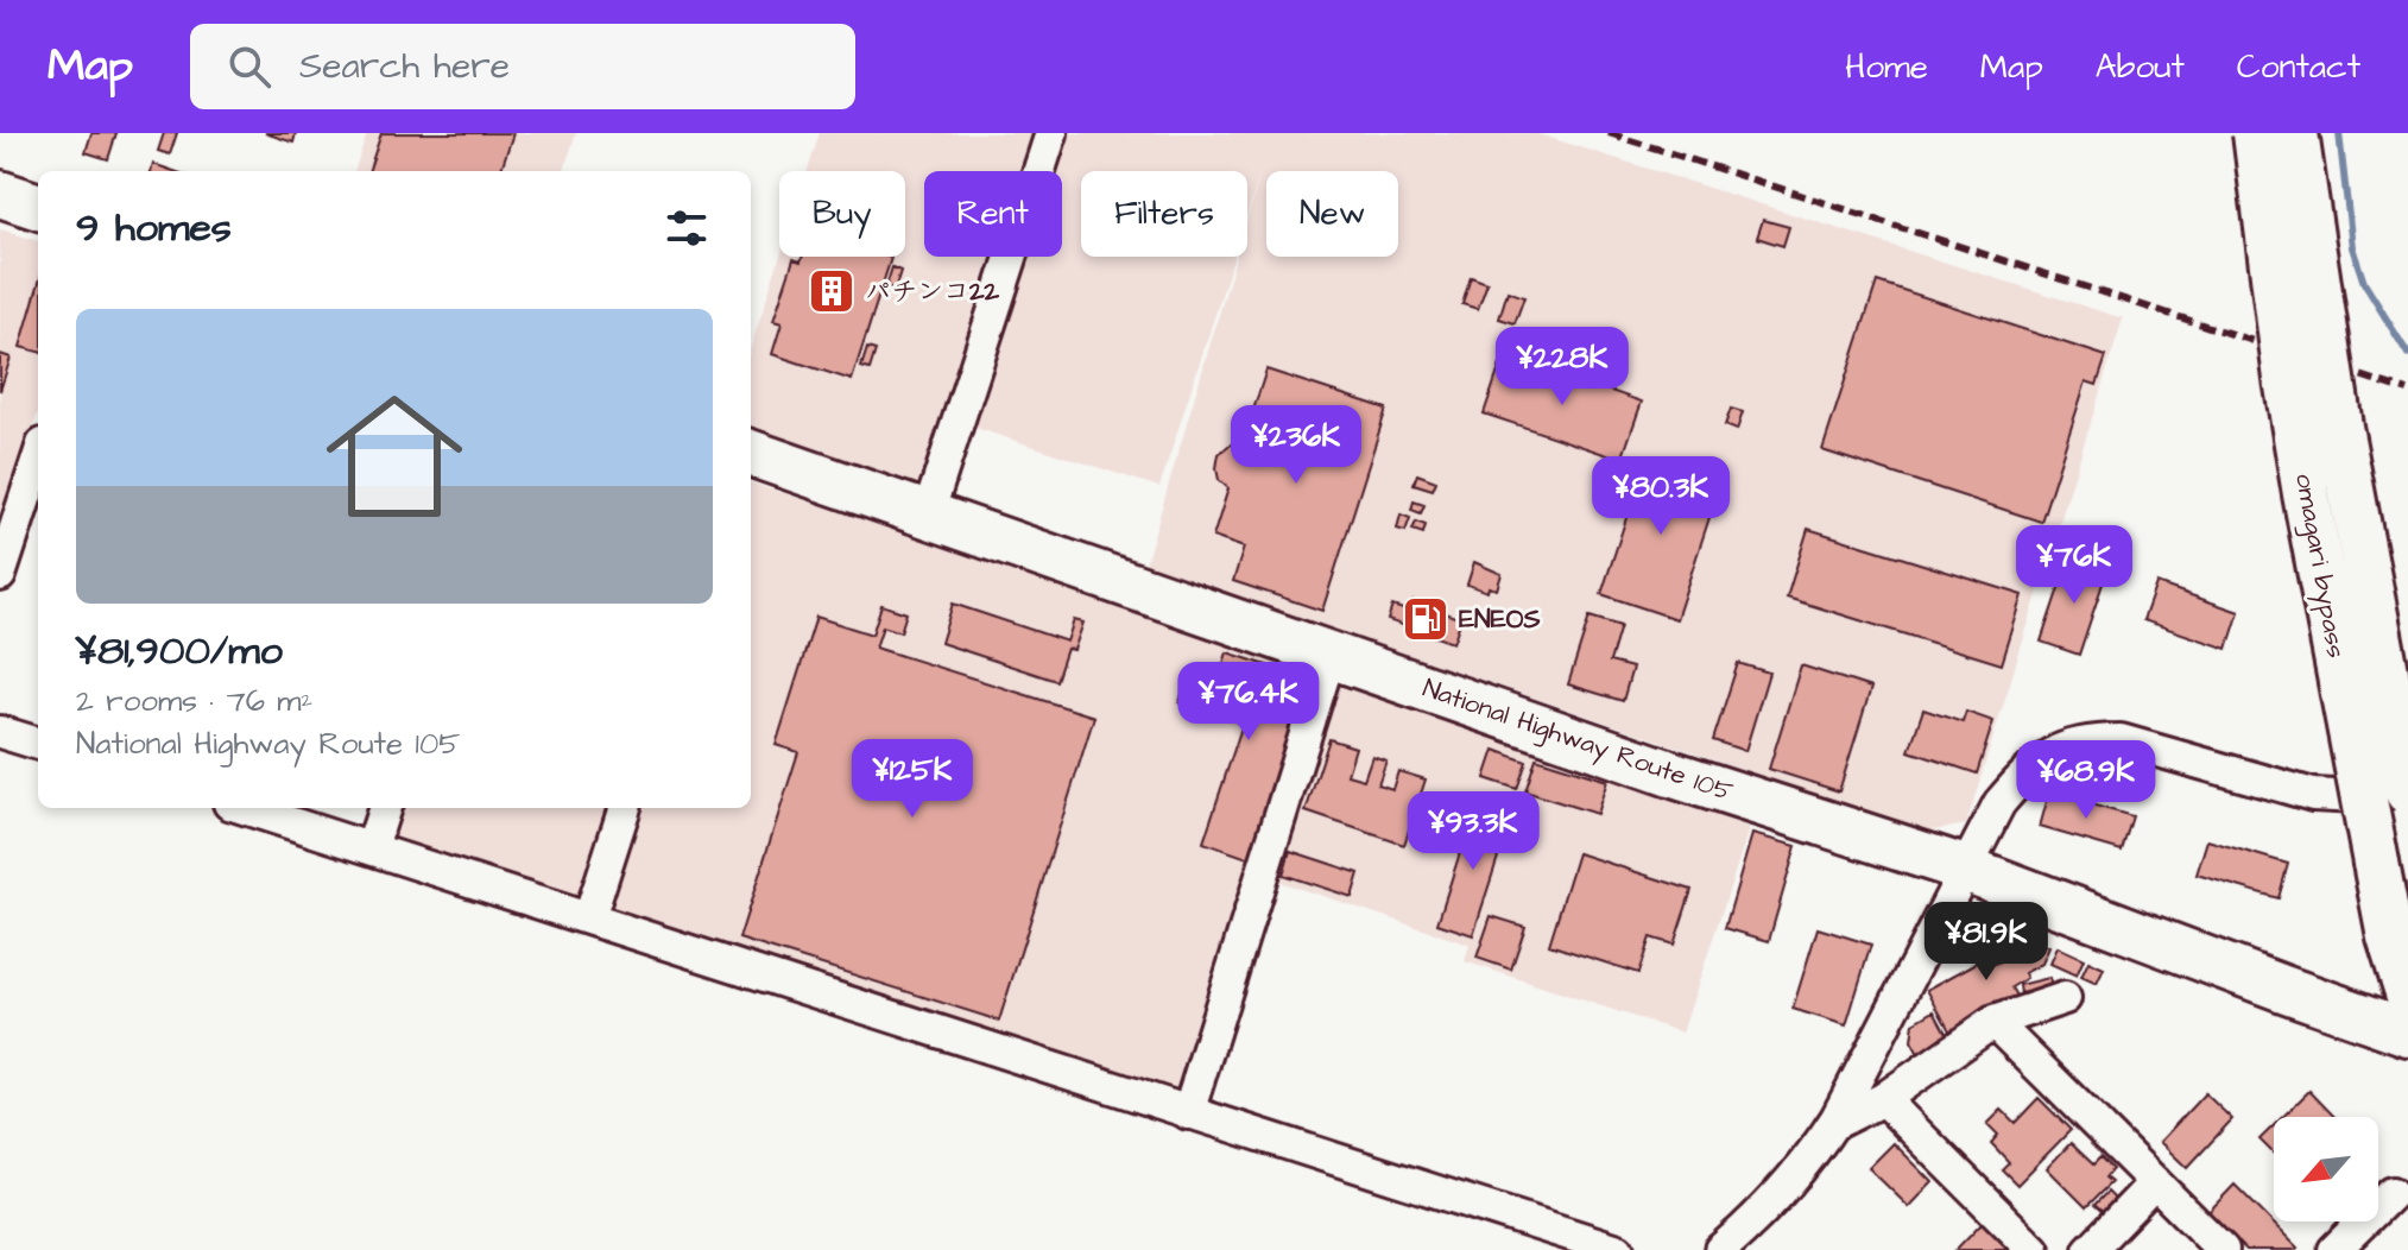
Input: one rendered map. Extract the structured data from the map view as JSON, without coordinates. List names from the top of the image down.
{
  "streets": {
    "highway": ["omagari bypass", "National Highway Route 105"]
  },
  "places": {
    "building": ["パチンコ22"],
    "fuel station": ["ENEOS"]
  },
  "north": "bottom left",
  "page": {
    "header": "Map",
    "search": "Search here",
    "nav": [
      "Home",
      "Map",
      "About",
      "Contact"
    ],
    "chip": [
      "Buy",
      "Rent",
      "Filters",
      "New"
    ],
    "heading": "9 homes",
    "list": [
      {
        "name": "¥81,900/mo",
        "note": "2 rooms · 76 m² · National Highway Route 105"
      }
    ],
    "price": [
      "¥228K",
      "¥236K",
      "¥80.3K",
      "¥76K",
      "¥76.4K",
      "¥125K",
      "¥68.9K",
      "¥93.3K",
      "¥81.9K"
    ]
  }
}
